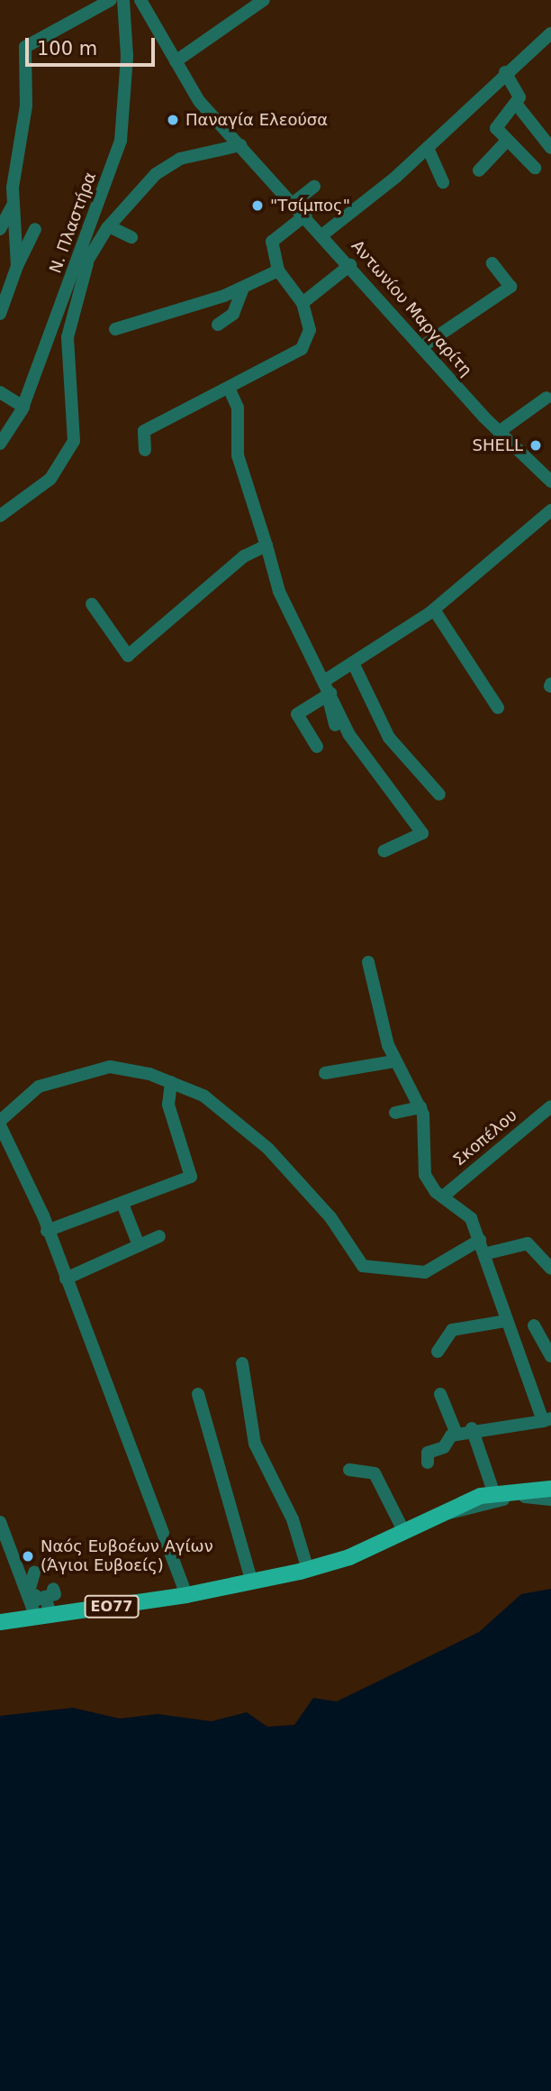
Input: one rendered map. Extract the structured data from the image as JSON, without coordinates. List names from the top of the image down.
{
  "streets": {
    "main road": ["ΕΟ77"],
    "street": ["Ν. Πλαστήρα", "Αντωνίου Μαργαρίτη", "Σκοπέλου"]
  },
  "places": [
    "Παναγία Ελεούσα",
    "\"Τσίμπος\"",
    "SHELL",
    "Ναός Ευβοέων Αγίων (Άγιοι Ευβοείς)"
  ],
  "scale_bar": "100 m"
}
